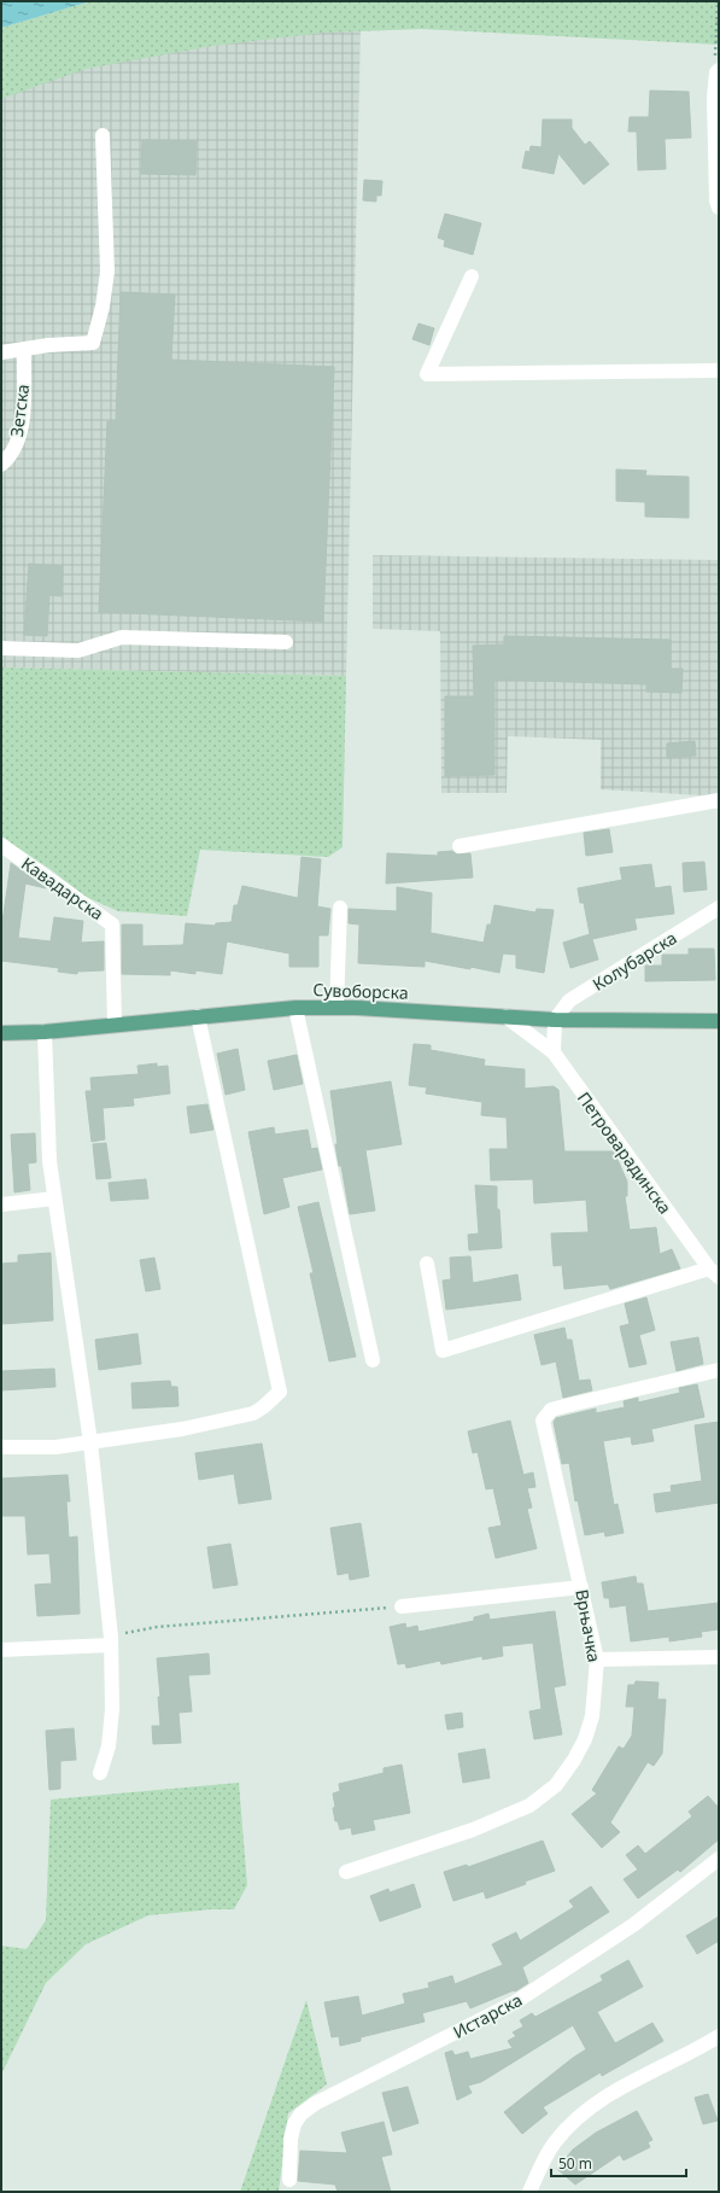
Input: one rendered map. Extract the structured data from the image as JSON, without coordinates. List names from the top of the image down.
{
  "streets": {
    "main road": ["Сувоборска"],
    "street": [
      "Зетска",
      "Кавадарска",
      "Колубарска",
      "Петроварадинска",
      "Врњачка",
      "Истарска"
    ]
  },
  "crossings": [
    ["Кавадарска", "Сувоборска"],
    ["Колубарска", "Сувоборска"],
    ["Сувоборска", "Петроварадинска"]
  ],
  "scale_bar": "50 m"
}
